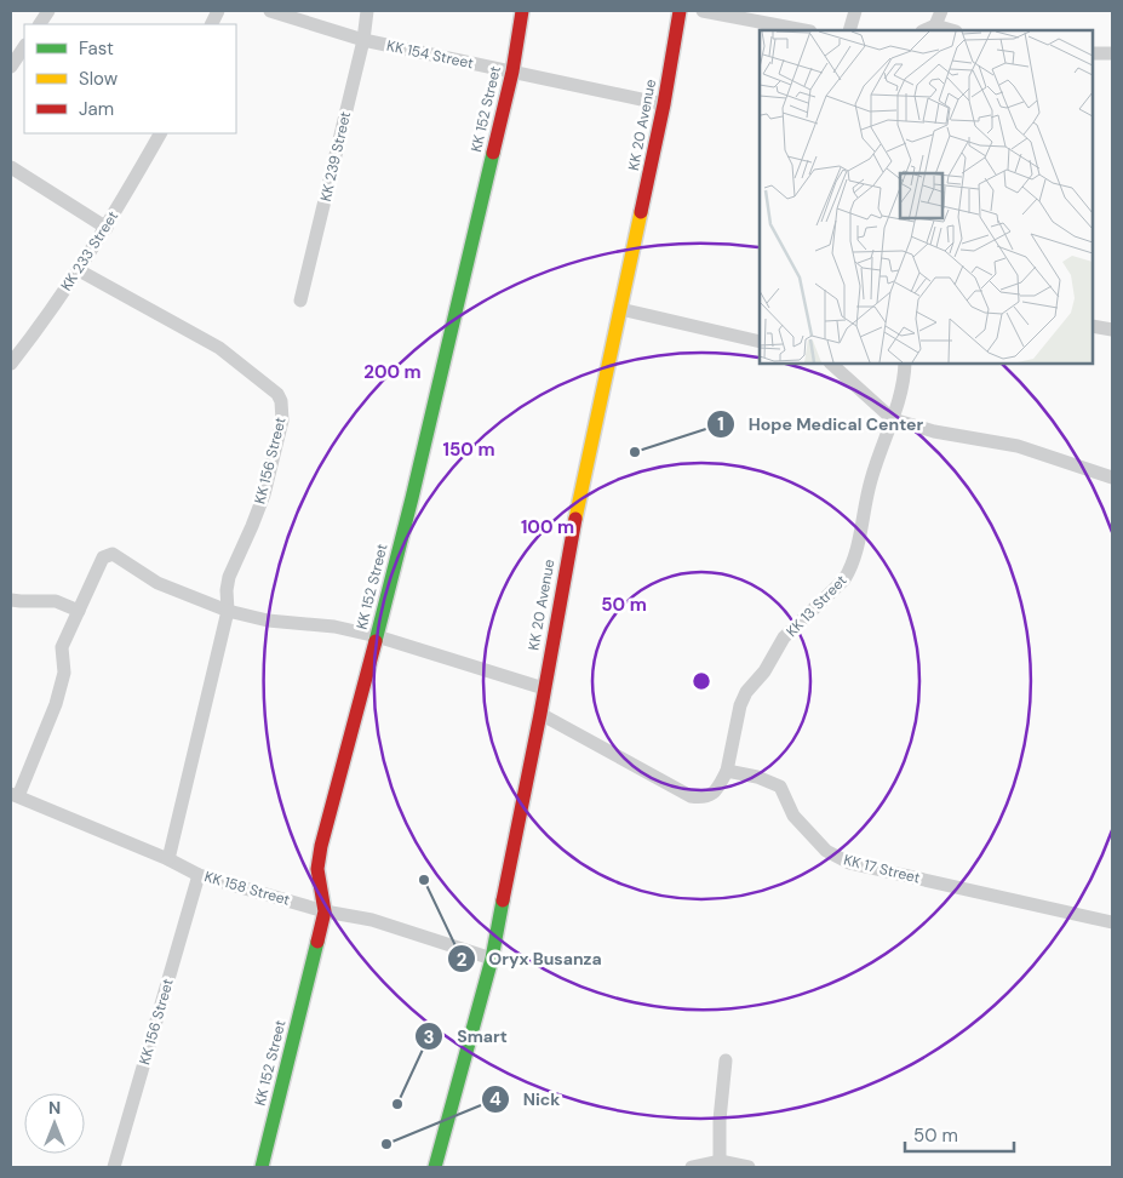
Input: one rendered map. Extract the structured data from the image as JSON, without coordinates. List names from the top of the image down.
{
  "streets": {
    "street": [
      "KK 154 Street",
      "KK 152 Street",
      "KK 20 Avenue",
      "KK 239 Street",
      "KK 233 Street",
      "KK 156 Street",
      "KK 13 Street",
      "KK 17 Street",
      "KK 158 Street"
    ]
  },
  "crossings": [
    ["KK 154 Street", "KK 152 Street"],
    ["KK 154 Street", "KK 20 Avenue"],
    ["KK 154 Street", "KK 239 Street"],
    ["KK 152 Street", "KK 158 Street"],
    ["KK 20 Avenue", "KK 158 Street"],
    ["KK 233 Street", "KK 156 Street"],
    ["KK 156 Street", "KK 158 Street"],
    ["KK 13 Street", "KK 17 Street"]
  ],
  "places": [
    "Hope Medical Center",
    "Oryx Busanza",
    "Smart",
    "Nick"
  ],
  "legend": ["Fast", "Slow", "Jam"],
  "scale_bar": "50 m",
  "north": "top",
  "rings": [
    "200 m",
    "150 m",
    "100 m",
    "50 m"
  ]
}
